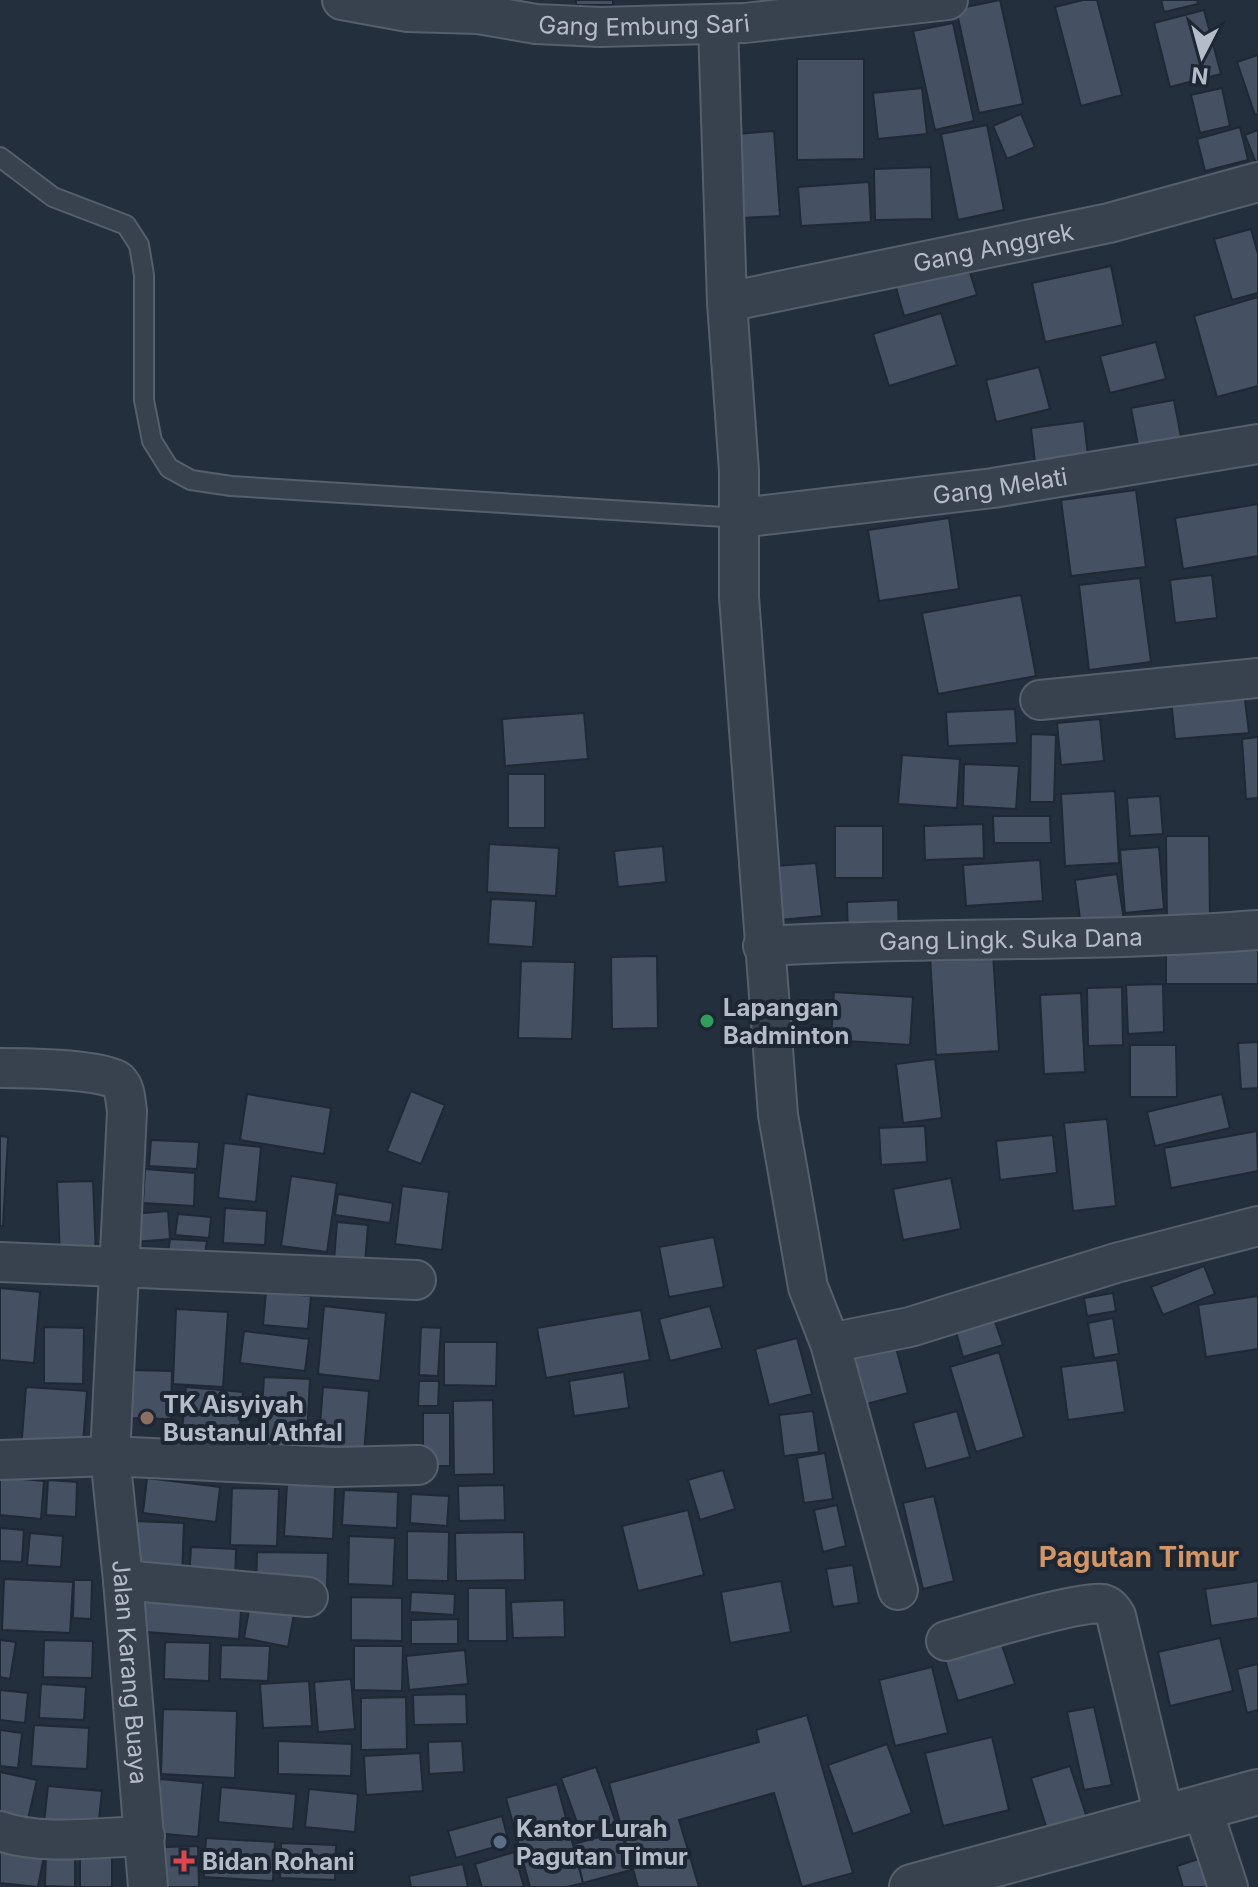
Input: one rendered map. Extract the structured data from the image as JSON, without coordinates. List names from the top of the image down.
{
  "streets": {
    "street": [
      "Gang Embung Sari",
      "Gang Anggrek",
      "Gang Melati",
      "Gang Lingk. Suka Dana",
      "Jalan Karang Buaya"
    ]
  },
  "districts": ["Pagutan Timur"],
  "places": {
    "other": ["Lapangan Badminton", "TK Aisyiyah Bustanul Athfal", "Kantor Lurah Pagutan Timur"],
    "health": ["Bidan Rohani"]
  },
  "north": "bottom"
}
